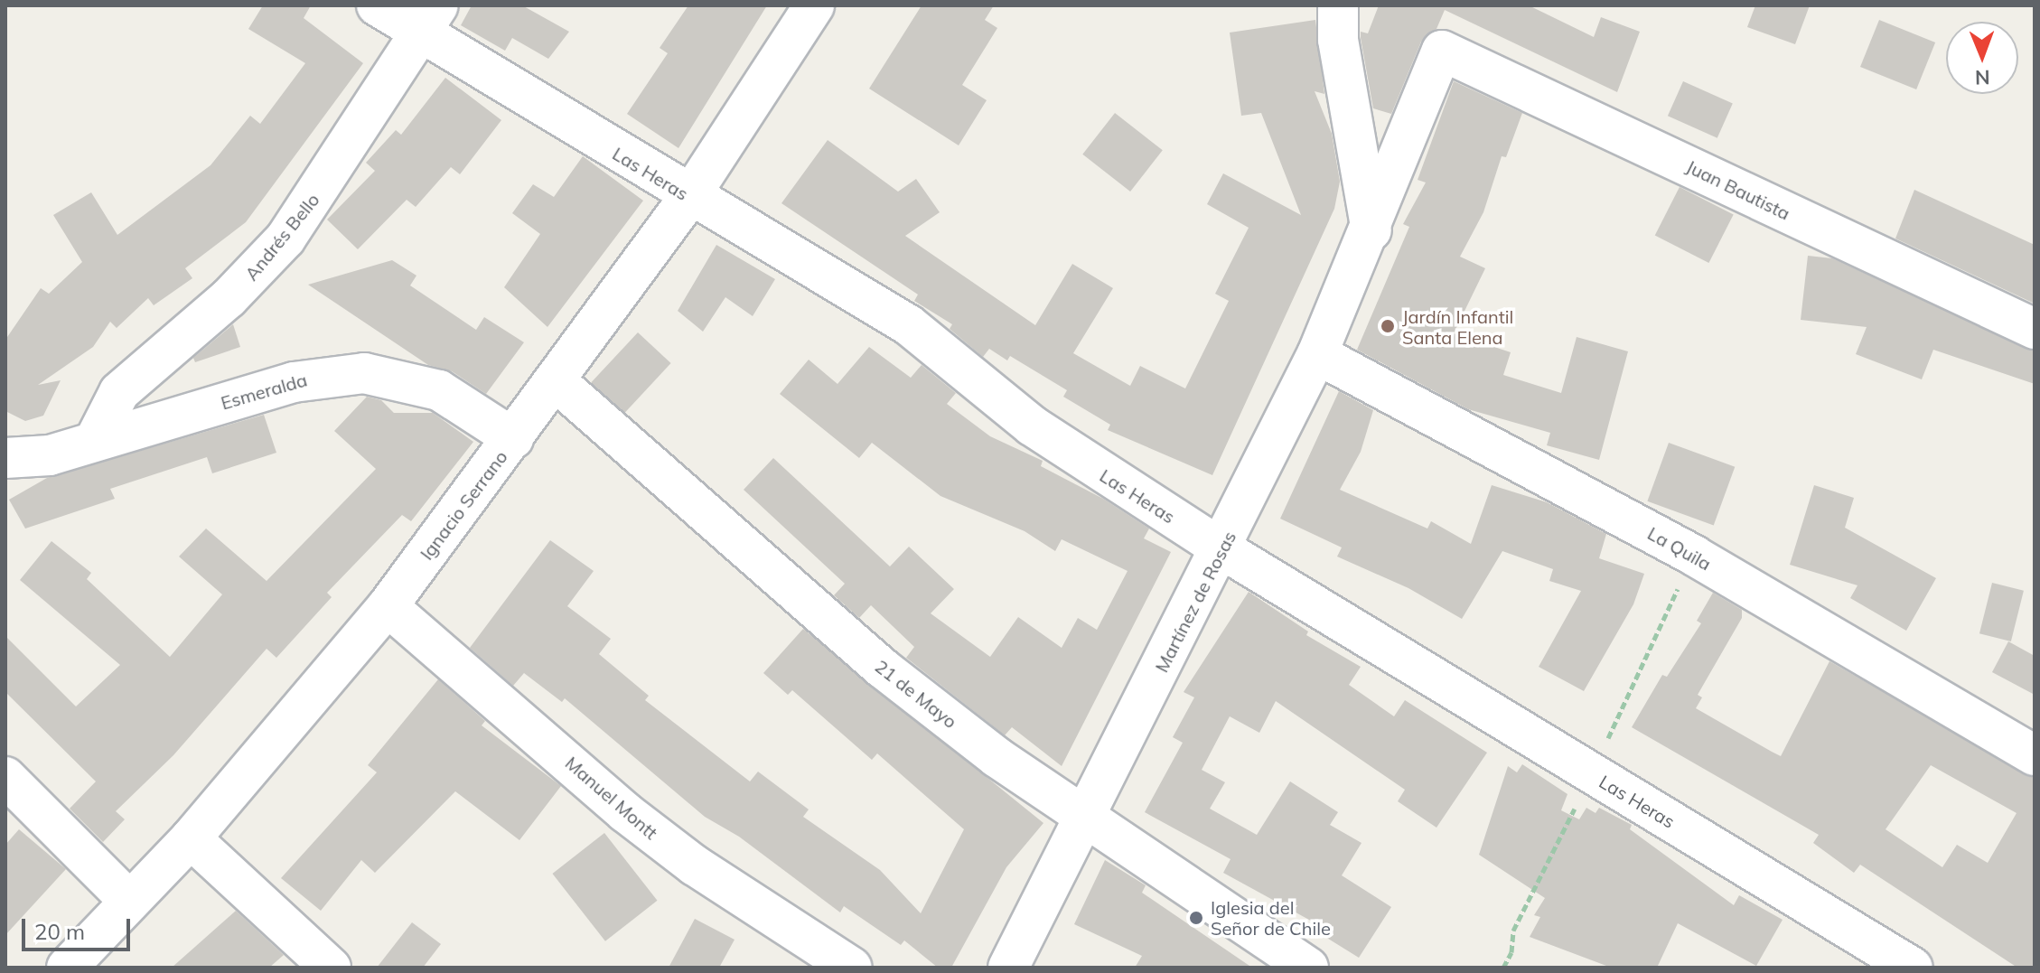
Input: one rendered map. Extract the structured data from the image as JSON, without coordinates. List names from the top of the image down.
{
  "streets": {
    "street": [
      "Las Heras",
      "Juan Bautista",
      "Andrés Bello",
      "Esmeralda",
      "Ignacio Serrano",
      "La Quila",
      "Martínez de Rosas",
      "21 de Mayo",
      "Manuel Montt"
    ]
  },
  "crossings": [
    ["Las Heras", "Andrés Bello"],
    ["Las Heras", "Ignacio Serrano"],
    ["Las Heras", "Martínez de Rosas"],
    ["Juan Bautista", "Martínez de Rosas"],
    ["Andrés Bello", "Esmeralda"],
    ["Esmeralda", "Ignacio Serrano"],
    ["Ignacio Serrano", "21 de Mayo"],
    ["Ignacio Serrano", "Manuel Montt"],
    ["La Quila", "Martínez de Rosas"],
    ["Martínez de Rosas", "21 de Mayo"]
  ],
  "places": ["Jardín Infantil Santa Elena", "Iglesia del Señor de Chile"],
  "scale_bar": "20 m",
  "north": "bottom"
}
